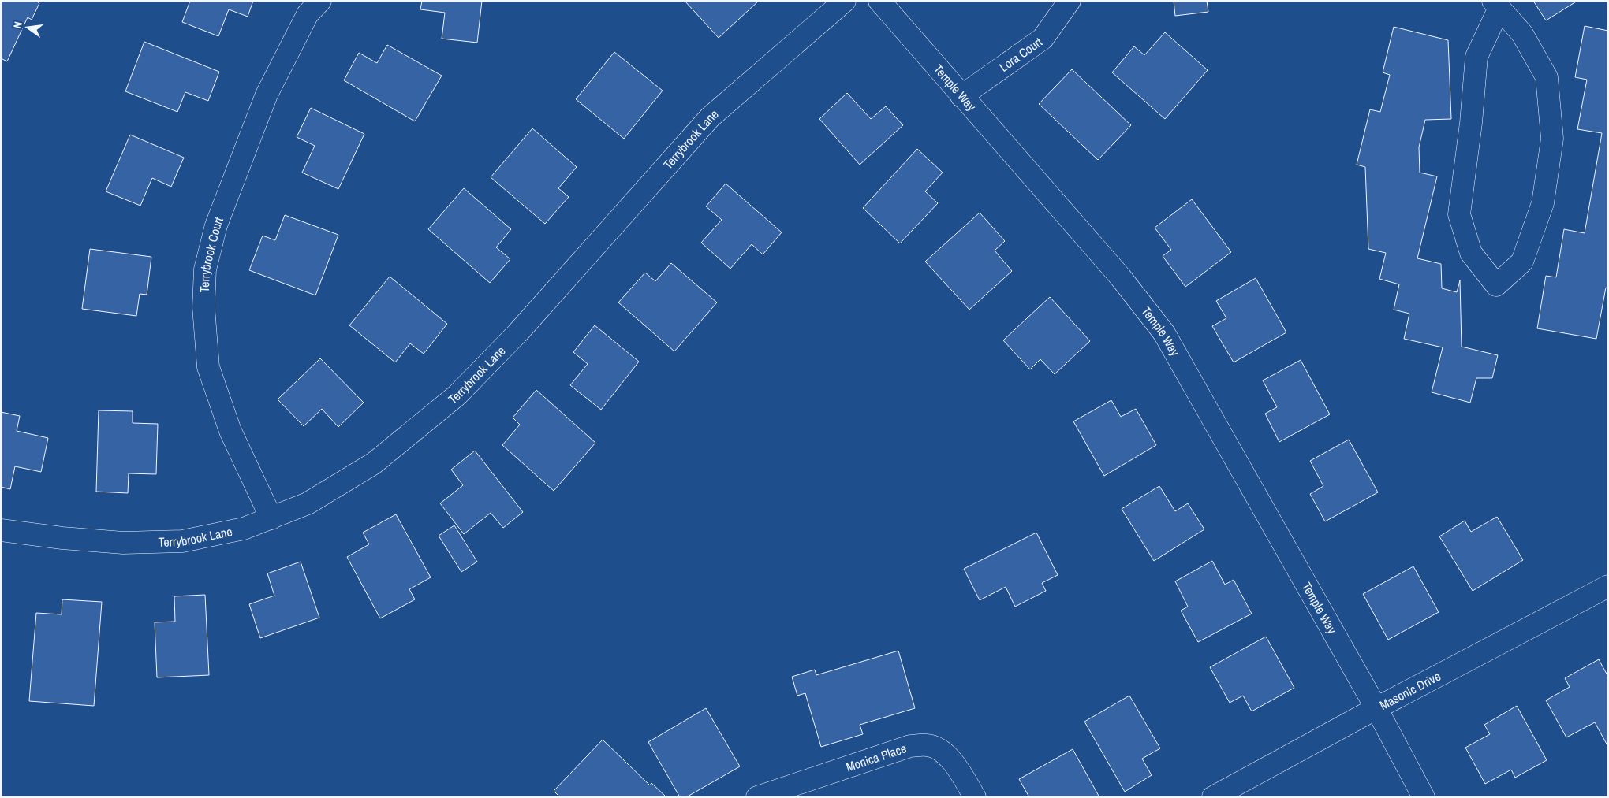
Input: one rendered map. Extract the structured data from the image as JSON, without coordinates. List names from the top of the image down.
{
  "streets": {
    "street": [
      "Lora Court",
      "Temple Way",
      "Terrybrook Lane",
      "Terrybrook Court",
      "Masonic Drive",
      "Monica Place"
    ]
  },
  "crossings": [
    ["Lora Court", "Temple Way"],
    ["Temple Way", "Masonic Drive"],
    ["Terrybrook Lane", "Terrybrook Court"]
  ],
  "north": "left"
}
